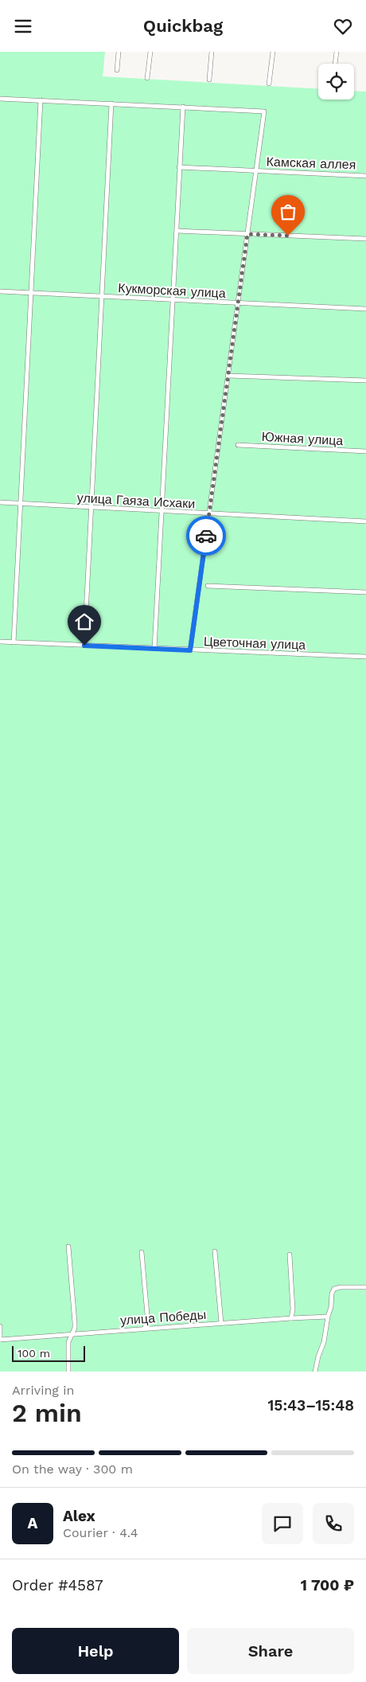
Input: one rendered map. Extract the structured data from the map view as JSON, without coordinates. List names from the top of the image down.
{
  "streets": {
    "street": [
      "Камская аллея",
      "Кукморская улица",
      "Южная улица",
      "улица Гаяза Исхаки",
      "Цветочная улица",
      "улица Победы"
    ]
  },
  "scale_bar": "100 m",
  "page": {
    "header": "Quickbag",
    "scale": "100 m",
    "heading": ["2 min", "Arriving in", "15:43–15:48"],
    "panel": [
      "Alex",
      "Courier · 4.4",
      "Order #4587",
      "1 700 ₽"
    ],
    "bar": "On the way · 300 m",
    "round": "A",
    "buttons": ["Help", "Share"]
  }
}
